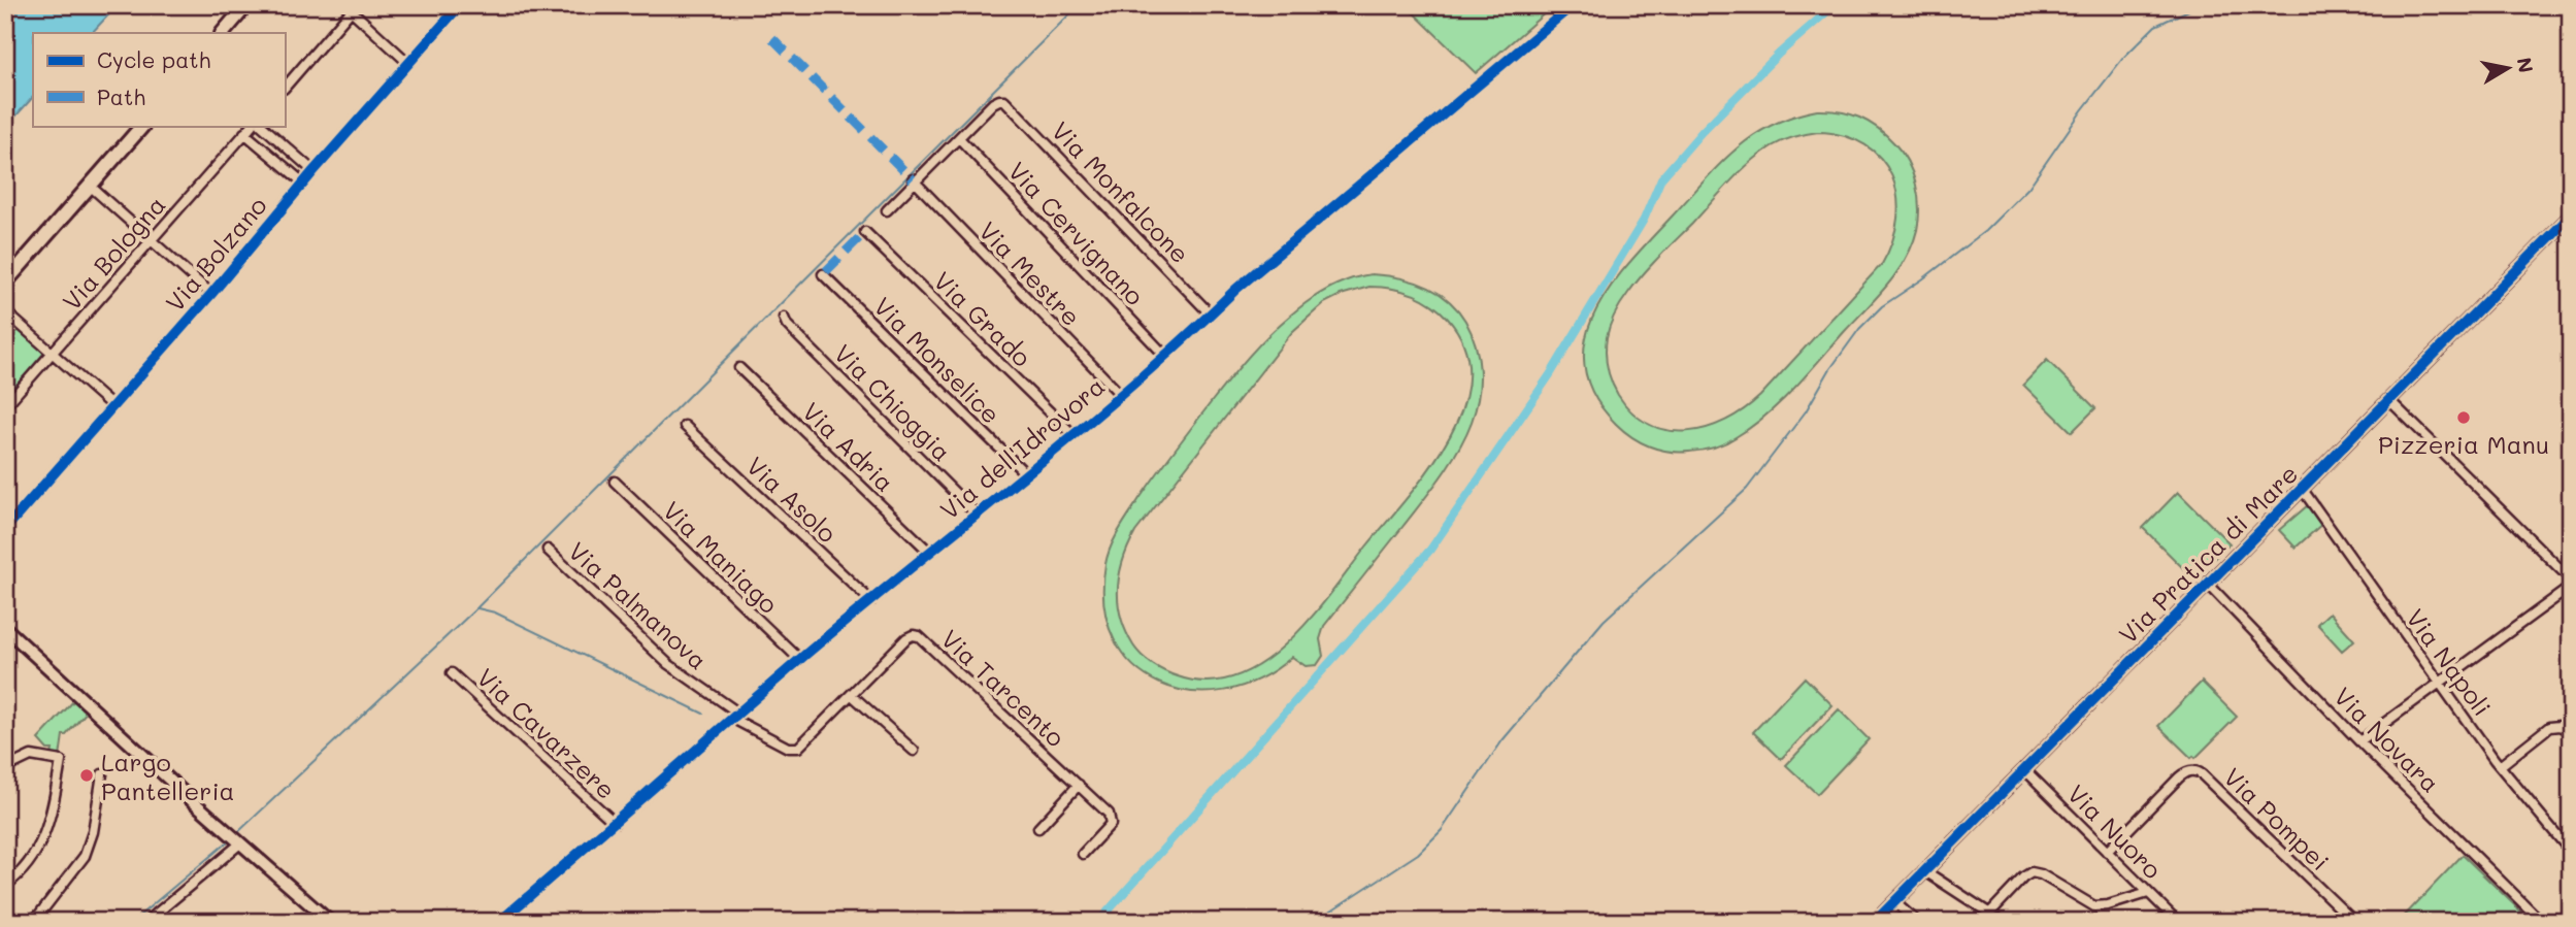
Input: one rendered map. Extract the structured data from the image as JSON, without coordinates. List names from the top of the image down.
{
  "streets": {
    "street": [
      "Via Monfalcone",
      "Via Cervignano",
      "Via Bologna",
      "Via Bolzano",
      "Via Mestre",
      "Via Grado",
      "Via Monselice",
      "Via Chioggia",
      "Via Adria",
      "Via dell'Idrovora",
      "Via Asolo",
      "Via Pratica di Mare",
      "Via Maniago",
      "Via Palmanova",
      "Via Napoli",
      "Via Tarcento",
      "Via Cavarzere",
      "Via Novara",
      "Via Pompei",
      "Via Nuoro"
    ]
  },
  "crossings": [
    ["Via Monfalcone", "Via Cervignano"],
    ["Via Monfalcone", "Via dell'Idrovora"],
    ["Via Cervignano", "Via dell'Idrovora"],
    ["Via Mestre", "Via dell'Idrovora"],
    ["Via Grado", "Via dell'Idrovora"],
    ["Via Monselice", "Via dell'Idrovora"],
    ["Via Chioggia", "Via dell'Idrovora"],
    ["Via Adria", "Via dell'Idrovora"],
    ["Via dell'Idrovora", "Via Asolo"],
    ["Via dell'Idrovora", "Via Maniago"],
    ["Via dell'Idrovora", "Via Palmanova"],
    ["Via dell'Idrovora", "Via Tarcento"],
    ["Via dell'Idrovora", "Via Cavarzere"],
    ["Via Pratica di Mare", "Via Napoli"],
    ["Via Pratica di Mare", "Via Novara"],
    ["Via Pratica di Mare", "Via Nuoro"],
    ["Via Palmanova", "Via Tarcento"],
    ["Via Pompei", "Via Nuoro"]
  ],
  "places": ["Pizzeria Manu", "Largo Pantelleria"],
  "legend": ["Cycle path", "Path"],
  "north": "right"
}
